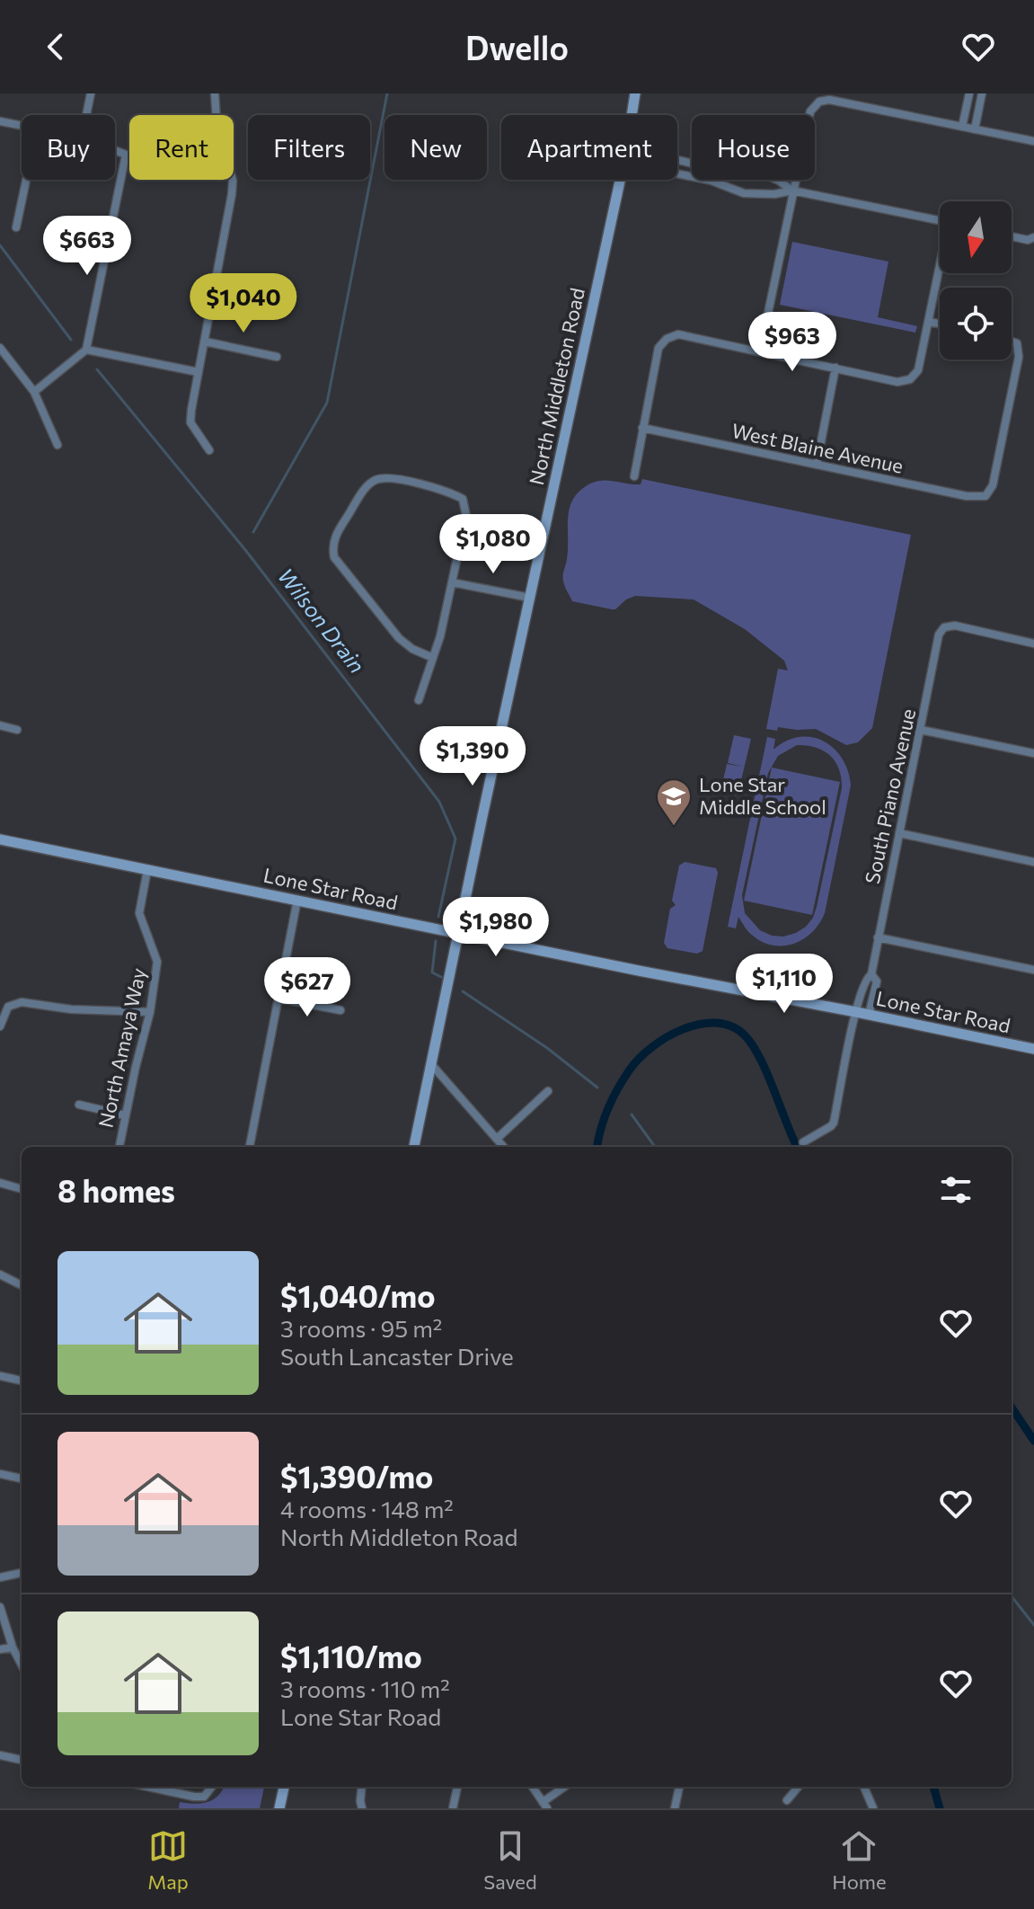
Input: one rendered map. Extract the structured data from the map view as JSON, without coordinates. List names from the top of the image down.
{
  "streets": {
    "main road": ["North Middleton Road", "Lone Star Road"],
    "street": ["West Blaine Avenue", "South Piano Avenue", "North Amaya Way"]
  },
  "crossings": [
    ["North Middleton Road", "Lone Star Road"],
    ["South Piano Avenue", "Lone Star Road"],
    ["Lone Star Road", "North Amaya Way"]
  ],
  "water": ["Wilson Drain"],
  "places": {
    "school or university": ["Lone Star Middle School"]
  },
  "north": "bottom",
  "page": {
    "header": "Dwello",
    "chip": [
      "Buy",
      "Rent",
      "Filters",
      "New",
      "Apartment",
      "House"
    ],
    "price": [
      "$663",
      "$1,040",
      "$963",
      "$1,080",
      "$1,390",
      "$1,980",
      "$1,110",
      "$627"
    ],
    "heading": "8 homes",
    "list": [
      {
        "name": "$1,040/mo",
        "note": "3 rooms · 95 m² · South Lancaster Drive"
      },
      {
        "name": "$1,390/mo",
        "note": "4 rooms · 148 m² · North Middleton Road"
      },
      {
        "name": "$1,110/mo",
        "note": "3 rooms · 110 m² · Lone Star Road"
      }
    ],
    "tabs": ["Map", "Saved", "Home"]
  }
}
